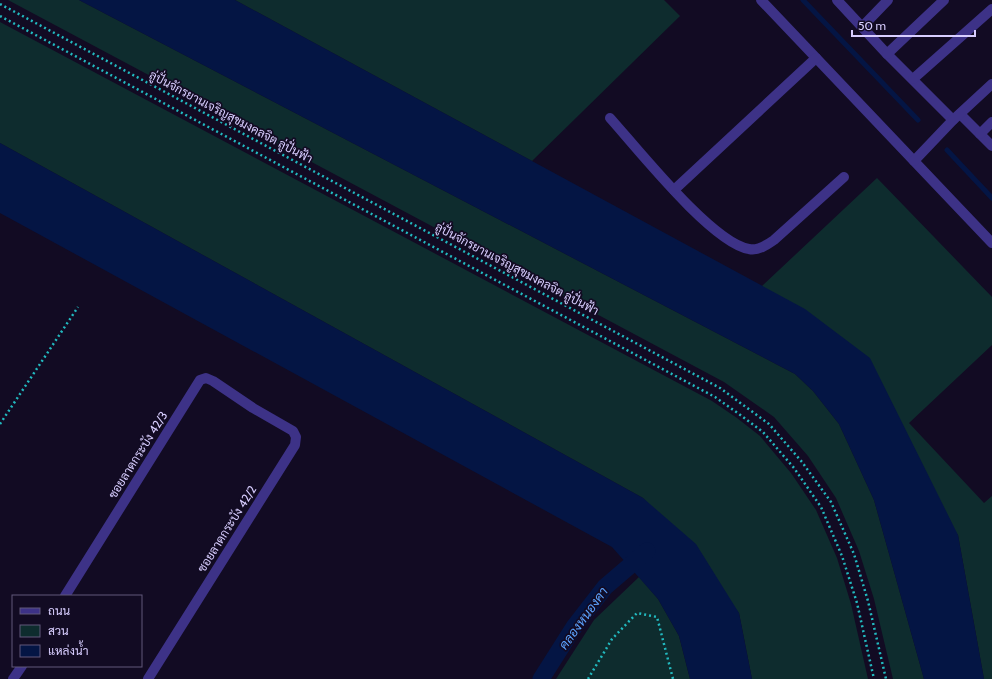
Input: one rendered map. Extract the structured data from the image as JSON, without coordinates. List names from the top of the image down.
{
  "streets": {
    "street": ["ซอยลาดกระบัง 42/3", "ซอยลาดกระบัง 42/2"],
    "path": ["ลู่ปั่นจักรยานเจริญสุขมงคลจิต ลู่ปั่นฟ้า"]
  },
  "crossings": [
    ["ซอยลาดกระบัง 42/3", "ซอยลาดกระบัง 42/2"]
  ],
  "water": ["คลองหนองคา"],
  "legend": ["ถนน", "สวน", "แหล่งน้ำ"],
  "scale_bar": "50 m"
}
